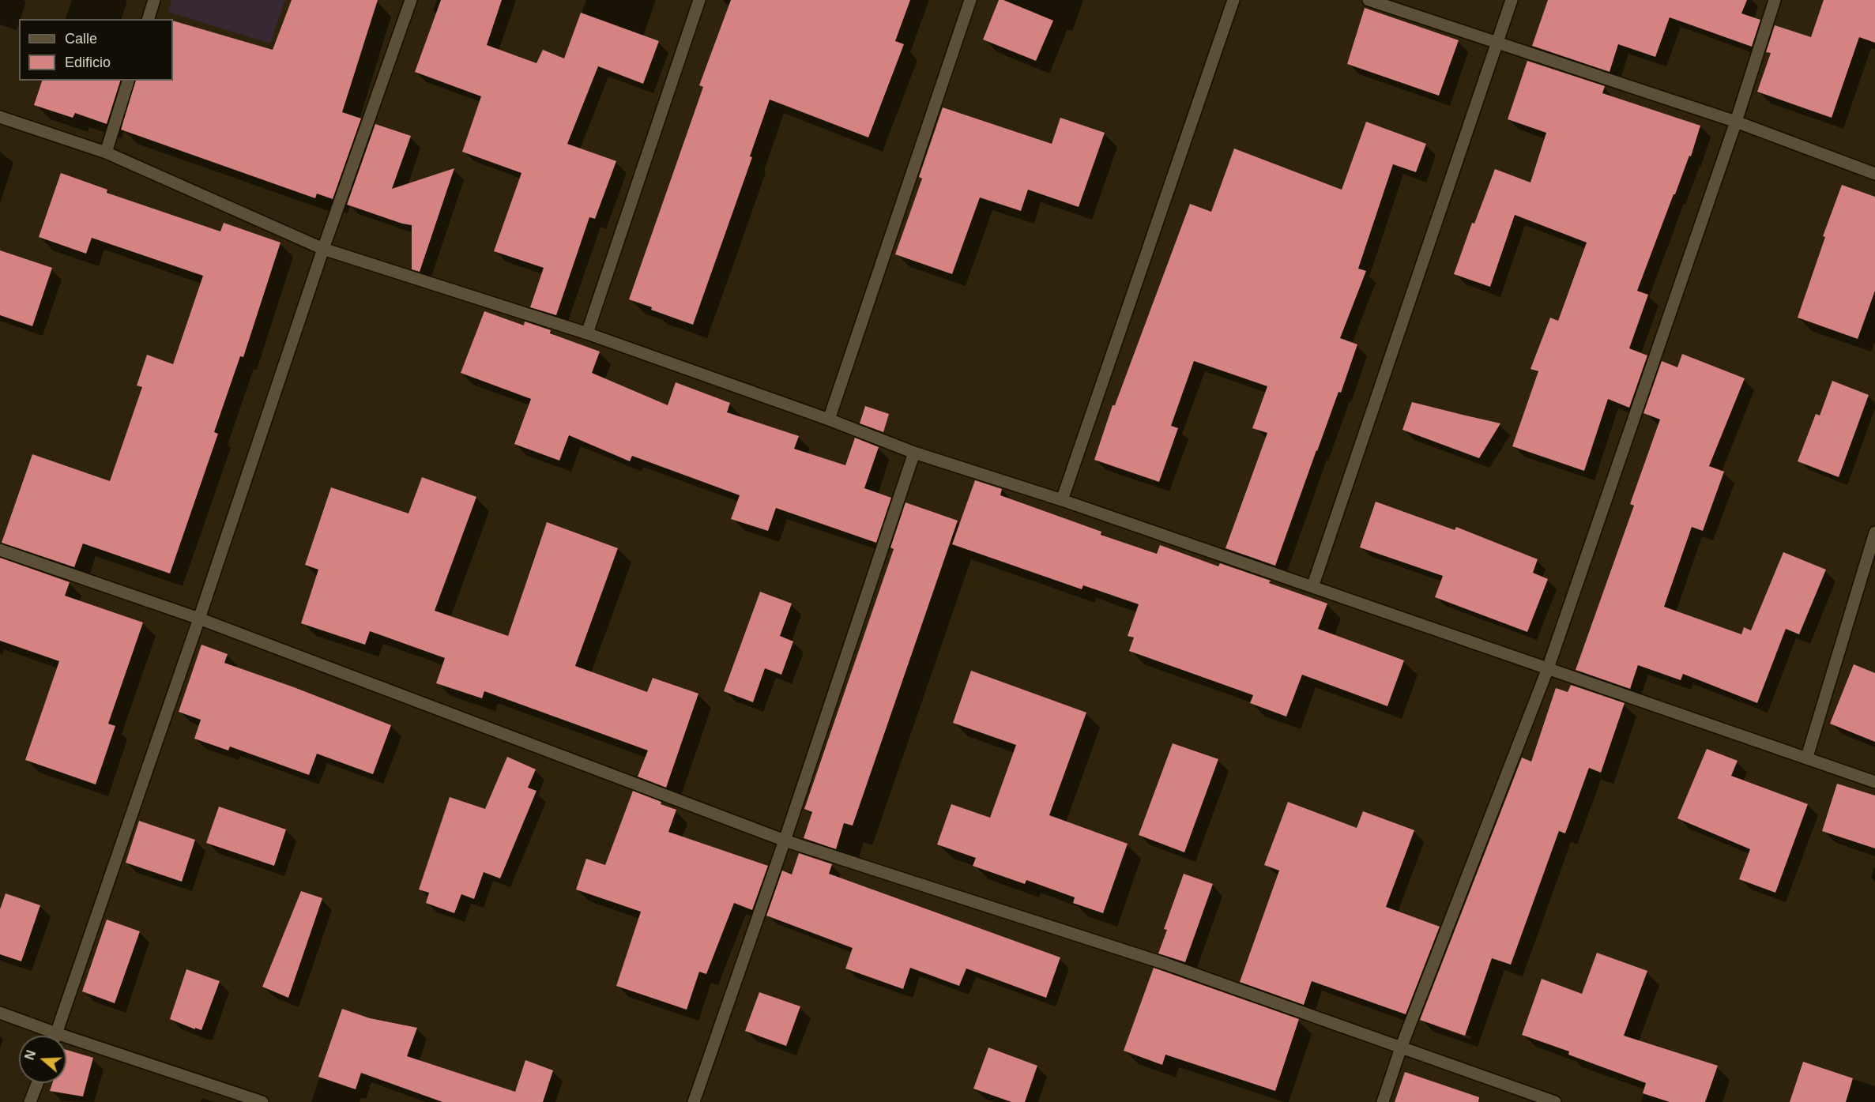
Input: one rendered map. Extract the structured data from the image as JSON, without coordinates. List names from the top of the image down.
{
  "legend": ["Calle", "Edificio"],
  "north": "left"
}
